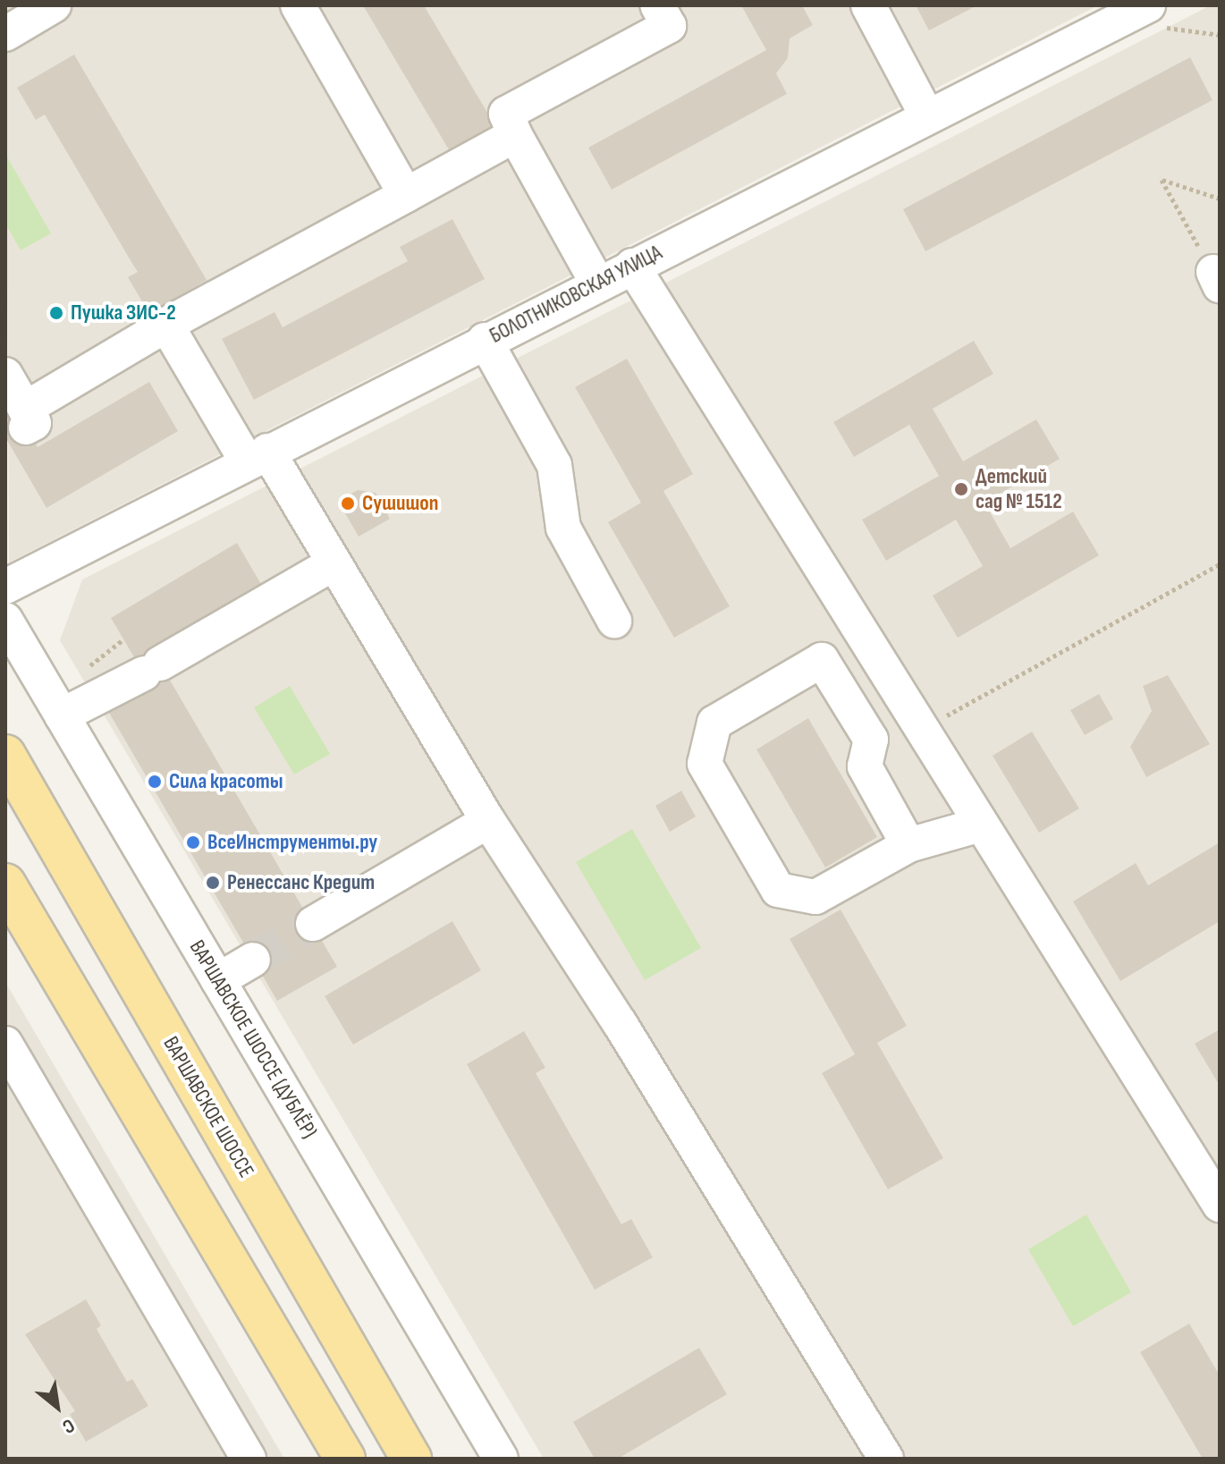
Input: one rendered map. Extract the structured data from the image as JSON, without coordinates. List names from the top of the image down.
{
  "streets": {
    "main road": ["ВАРШАВСКОЕ ШОССЕ"],
    "street": ["БОЛОТНИКОВСКАЯ УЛИЦА", "ВАРШАВСКОЕ ШОССЕ (ДУБЛЁР)"]
  },
  "places": [
    "Пушка ЗИС-2",
    "Детский сад № 1512",
    "Сушишоп",
    "Сила красоты",
    "ВсеИнструменты.ру",
    "Ренессанс Кредит"
  ],
  "north": "bottom right"
}
